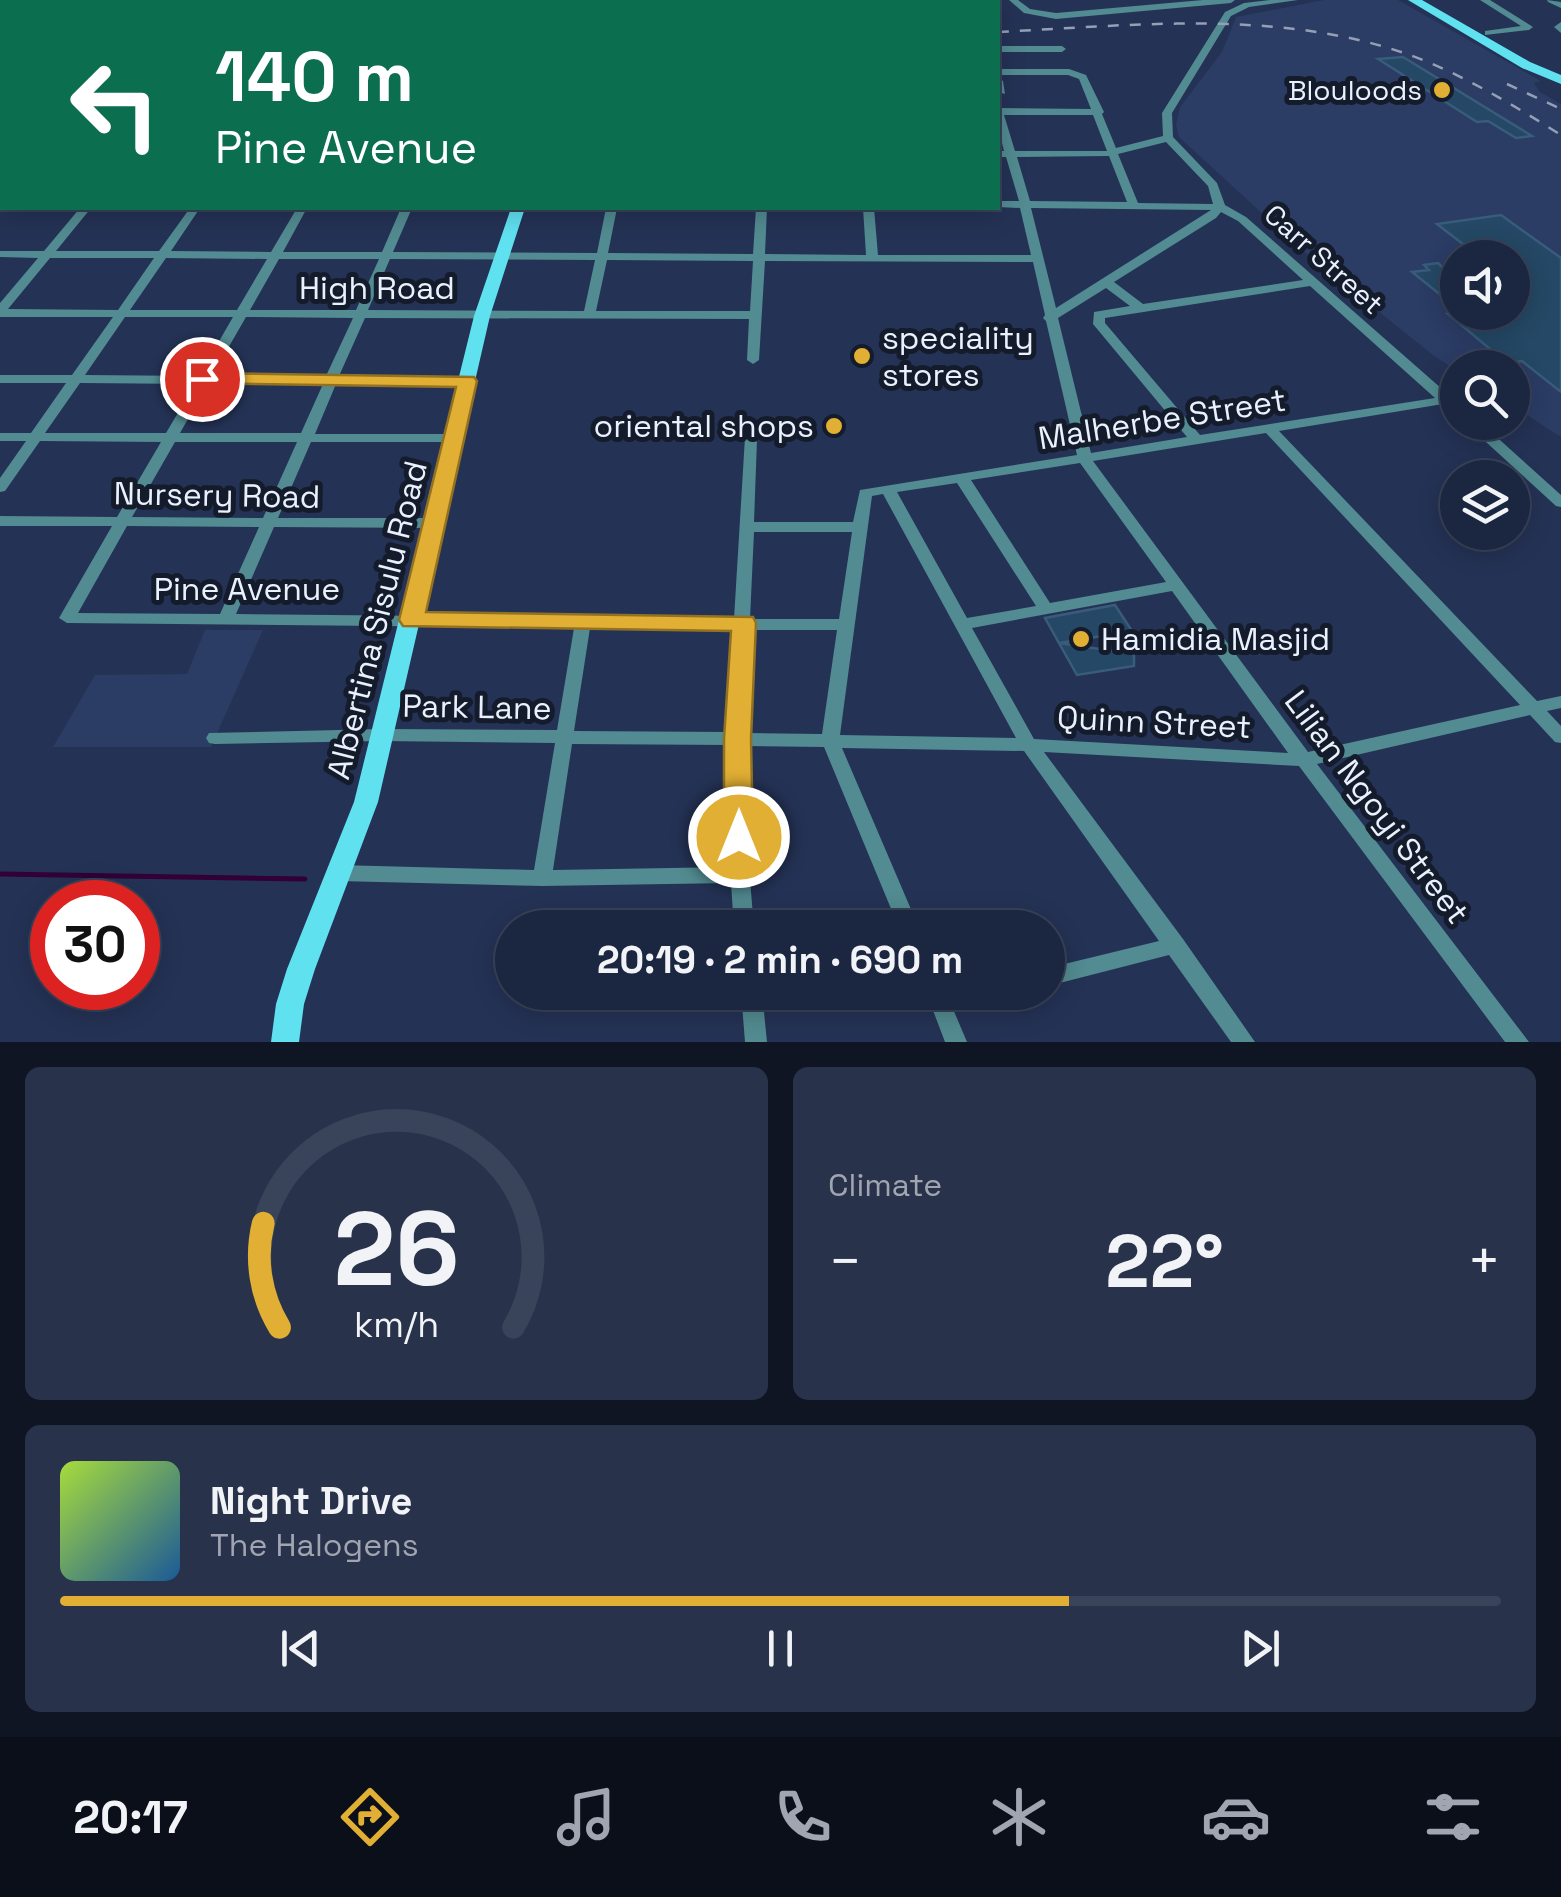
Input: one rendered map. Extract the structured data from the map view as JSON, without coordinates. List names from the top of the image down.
{
  "streets": {
    "main road": ["Albertina Sisulu Road"],
    "street": [
      "Carr Street",
      "High Road",
      "Malherbe Street",
      "Nursery Road",
      "Pine Avenue",
      "Park Lane",
      "Quinn Street",
      "Lilian Ngoyi Street"
    ]
  },
  "crossings": [
    ["High Road", "Albertina Sisulu Road"],
    ["Malherbe Street", "Lilian Ngoyi Street"],
    ["Nursery Road", "Pine Avenue"],
    ["Nursery Road", "Albertina Sisulu Road"],
    ["Pine Avenue", "Albertina Sisulu Road"],
    ["Albertina Sisulu Road", "Park Lane"],
    ["Park Lane", "Quinn Street"],
    ["Quinn Street", "Lilian Ngoyi Street"]
  ],
  "places": [
    "Blouloods",
    "speciality stores",
    "oriental shops",
    "Hamidia Masjid"
  ],
  "page": {
    "turn": ["140 m", "Pine Avenue"],
    "limit": "30",
    "trip": "20:19 · 2 min · 690 m",
    "tile": "Climate",
    "heat": ["−", "22°", "+"],
    "song": ["Night Drive", "The Halogens"],
    "tabs": "20:17",
    "gauge": ["26", "km/h"]
  }
}
